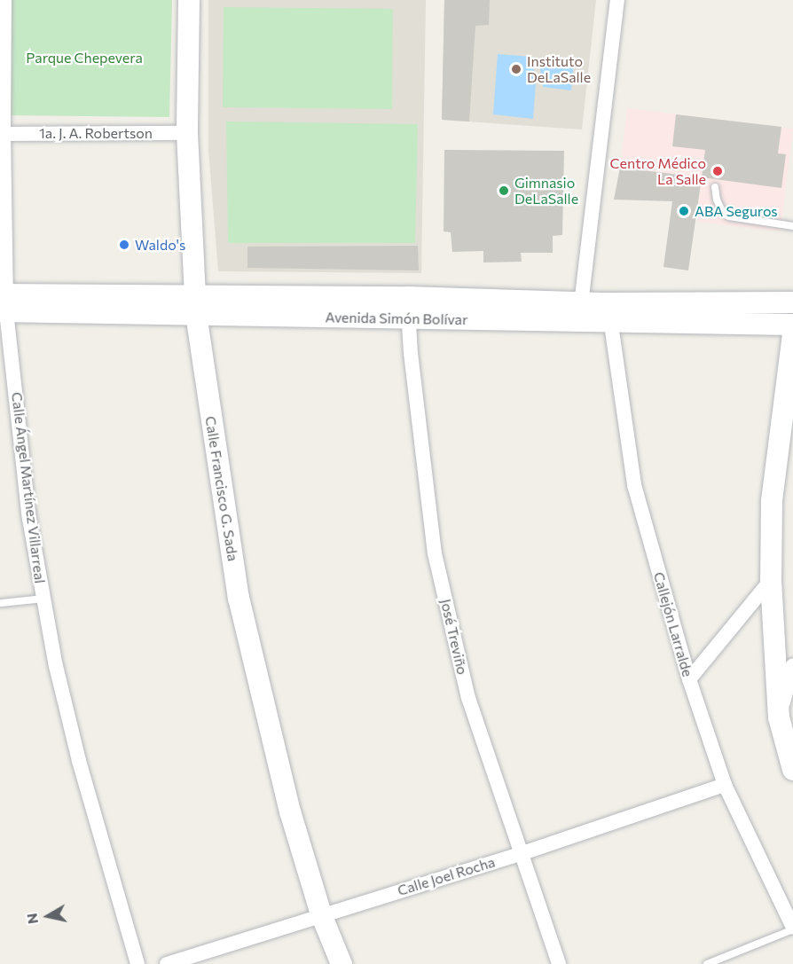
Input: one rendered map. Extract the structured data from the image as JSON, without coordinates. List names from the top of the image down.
{
  "streets": {
    "street": [
      "1a. J. A. Robertson",
      "Avenida Simón Bolívar",
      "Calle Ángel Martínez Villarreal",
      "Calle Francisco G. Sada",
      "Callejón Larralde",
      "José Treviño",
      "Calle Joel Rocha"
    ]
  },
  "crossings": [
    ["1a. J. A. Robertson", "Calle Ángel Martínez Villarreal"],
    ["1a. J. A. Robertson", "Calle Francisco G. Sada"],
    ["Avenida Simón Bolívar", "Calle Ángel Martínez Villarreal"],
    ["Avenida Simón Bolívar", "Calle Francisco G. Sada"],
    ["Avenida Simón Bolívar", "Callejón Larralde"],
    ["Avenida Simón Bolívar", "José Treviño"],
    ["Calle Francisco G. Sada", "Calle Joel Rocha"],
    ["Callejón Larralde", "Calle Joel Rocha"],
    ["José Treviño", "Calle Joel Rocha"]
  ],
  "parks": ["Parque Chepevera"],
  "places": [
    "Instituto DeLaSalle",
    "Centro Médico La Salle",
    "Gimnasio DeLaSalle",
    "ABA Seguros",
    "Waldo's"
  ],
  "north": "left"
}
